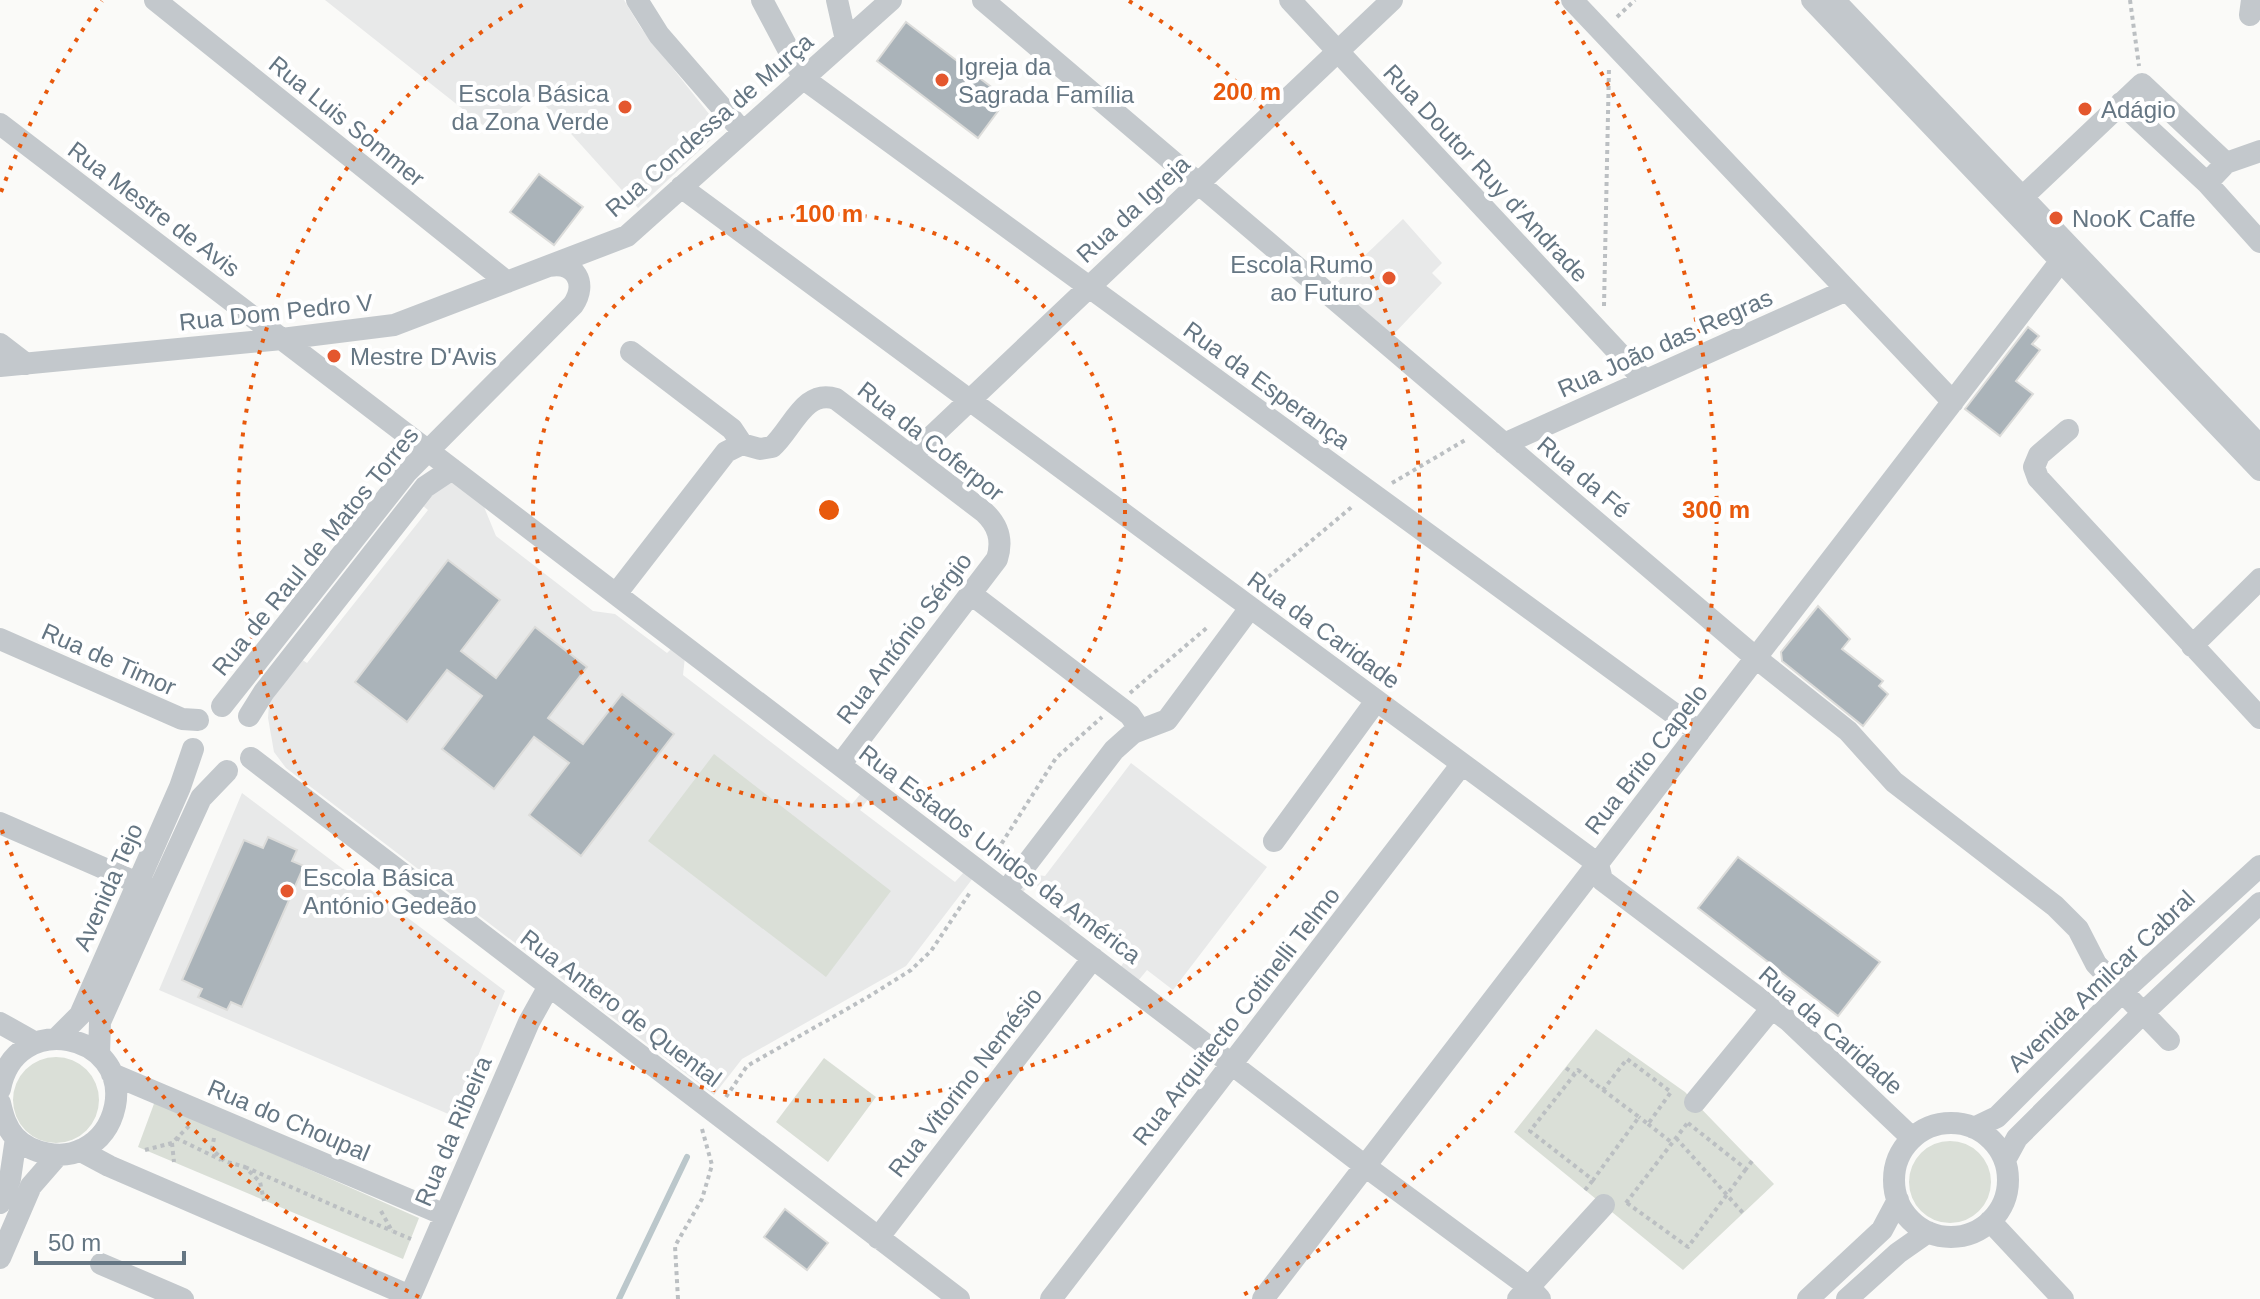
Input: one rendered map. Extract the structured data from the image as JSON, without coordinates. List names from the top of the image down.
{
  "streets": {
    "street": [
      "Rua Luis Sommer",
      "Rua Condessa de Murça",
      "Rua Doutor Ruy d'Andrade",
      "Rua Mestre de Avis",
      "Rua da Igreja",
      "Rua Dom Pedro V",
      "Rua João das Regras",
      "Rua da Esperança",
      "Rua da Coferpor",
      "Rua da Fé",
      "Rua de Raul de Matos Torres",
      "Rua da Caridade",
      "Rua António Sérgio",
      "Rua de Timor",
      "Rua Brito Capelo",
      "Rua Estados Unidos da América",
      "Avenida Tejo",
      "Avenida Amilcar Cabral",
      "Rua Antero de Quental",
      "Rua Arquitecto Cotinelli Telmo",
      "Rua Vitorino Nemésio",
      "Rua do Choupal",
      "Rua da Ribeira"
    ]
  },
  "crossings": [
    ["Rua Luis Sommer", "Rua Dom Pedro V"],
    ["Rua Condessa de Murça", "Rua Dom Pedro V"],
    ["Rua Condessa de Murça", "Rua da Esperança"],
    ["Rua Condessa de Murça", "Rua de Raul de Matos Torres"],
    ["Rua Condessa de Murça", "Rua da Caridade"],
    ["Rua Doutor Ruy d'Andrade", "Rua da Igreja"],
    ["Rua Doutor Ruy d'Andrade", "Rua João das Regras"],
    ["Rua Mestre de Avis", "Rua Dom Pedro V"],
    ["Rua Mestre de Avis", "Rua de Raul de Matos Torres"],
    ["Rua Mestre de Avis", "Rua Estados Unidos da América"],
    ["Rua da Igreja", "Rua da Esperança"],
    ["Rua da Igreja", "Rua da Coferpor"],
    ["Rua da Igreja", "Rua da Fé"],
    ["Rua da Igreja", "Rua da Caridade"],
    ["Rua Dom Pedro V", "Rua de Raul de Matos Torres"],
    ["Rua João das Regras", "Rua da Fé"],
    ["Rua da Esperança", "Rua Brito Capelo"],
    ["Rua da Coferpor", "Rua António Sérgio"],
    ["Rua da Fé", "Rua Brito Capelo"],
    ["Rua da Fé", "Avenida Amilcar Cabral"],
    ["Rua de Raul de Matos Torres", "Rua de Timor"],
    ["Rua de Raul de Matos Torres", "Rua Estados Unidos da América"],
    ["Rua de Raul de Matos Torres", "Avenida Tejo"],
    ["Rua de Raul de Matos Torres", "Rua Antero de Quental"],
    ["Rua da Caridade", "Rua Brito Capelo"],
    ["Rua da Caridade", "Avenida Amilcar Cabral"],
    ["Rua da Caridade", "Rua Arquitecto Cotinelli Telmo"],
    ["Rua António Sérgio", "Rua Estados Unidos da América"],
    ["Rua de Timor", "Avenida Tejo"],
    ["Rua de Timor", "Rua Antero de Quental"],
    ["Rua Brito Capelo", "Rua Estados Unidos da América"],
    ["Rua Estados Unidos da América", "Rua Arquitecto Cotinelli Telmo"],
    ["Rua Estados Unidos da América", "Rua Vitorino Nemésio"],
    ["Avenida Tejo", "Rua Antero de Quental"],
    ["Rua Antero de Quental", "Rua Vitorino Nemésio"],
    ["Rua Antero de Quental", "Rua da Ribeira"],
    ["Rua do Choupal", "Rua da Ribeira"]
  ],
  "places": [
    "Igreja da Sagrada Família",
    "Escola Básica da Zona Verde",
    "Adágio",
    "NooK Caffe",
    "Escola Rumo ao Futuro",
    "Mestre D'Avis",
    "Escola Básica António Gedeão"
  ],
  "scale_bar": "50 m",
  "rings": ["200 m", "100 m", "300 m"]
}
